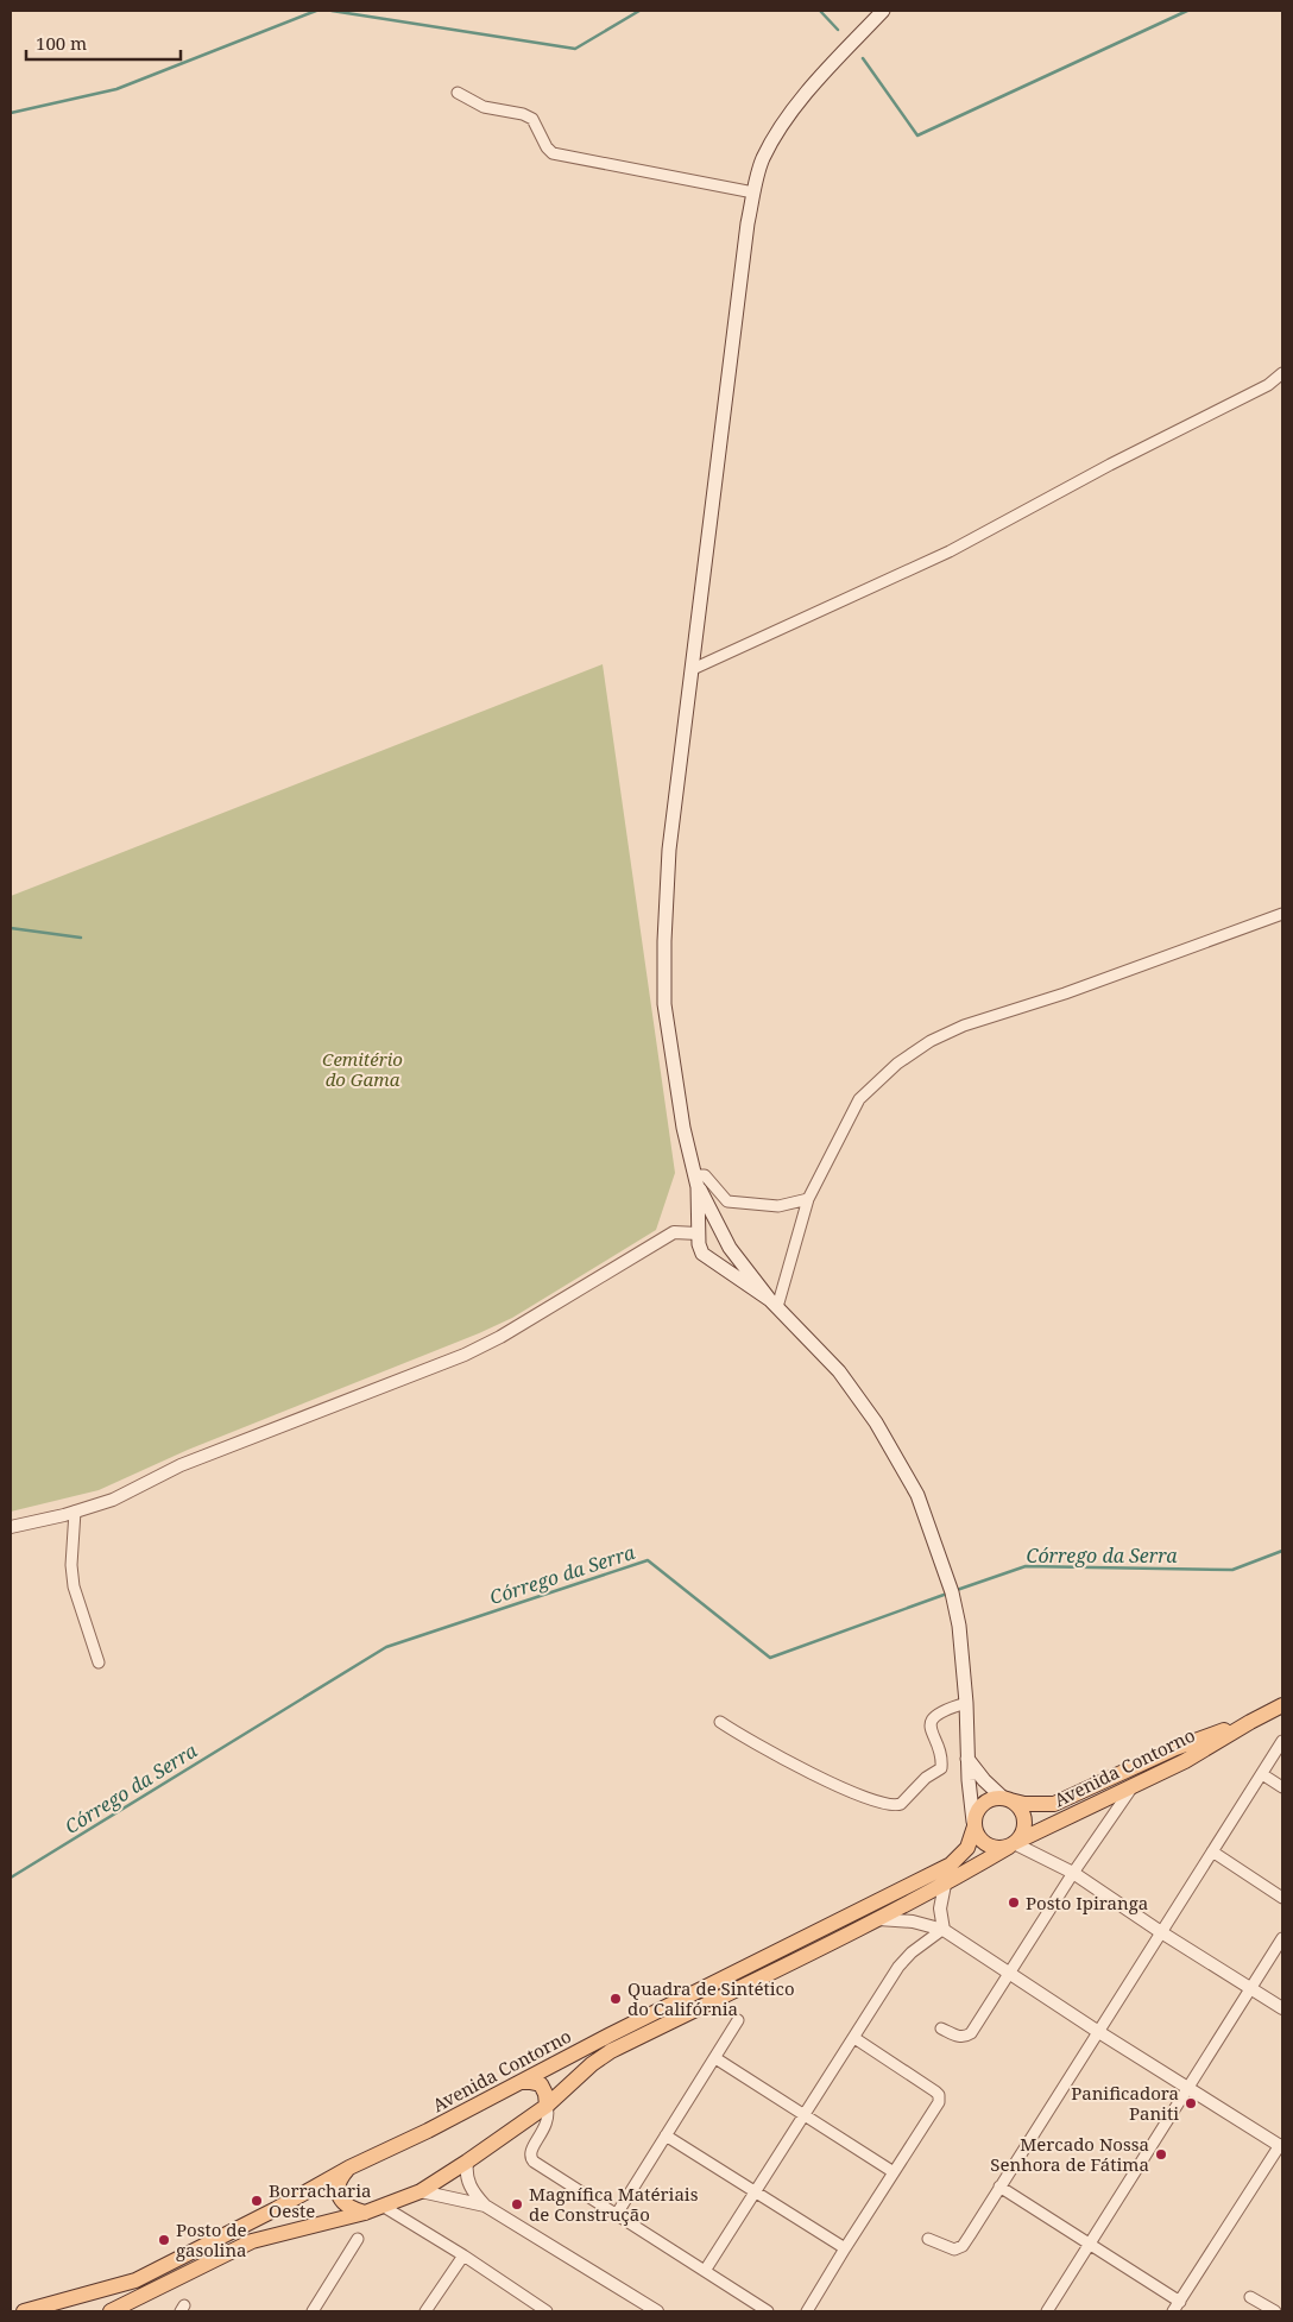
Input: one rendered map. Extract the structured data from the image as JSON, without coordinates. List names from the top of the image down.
{
  "streets": {
    "main road": ["Avenida Contorno"]
  },
  "water": ["Córrego da Serra"],
  "parks": ["Cemitério do Gama"],
  "places": [
    "Posto Ipiranga",
    "Quadra de Sintético do Califórnia",
    "Panificadora Paniti",
    "Mercado Nossa Senhora de Fátima",
    "Borracharia Oeste",
    "Magnífica Matériais de Construção",
    "Posto de gasolina"
  ],
  "scale_bar": "100 m"
}
